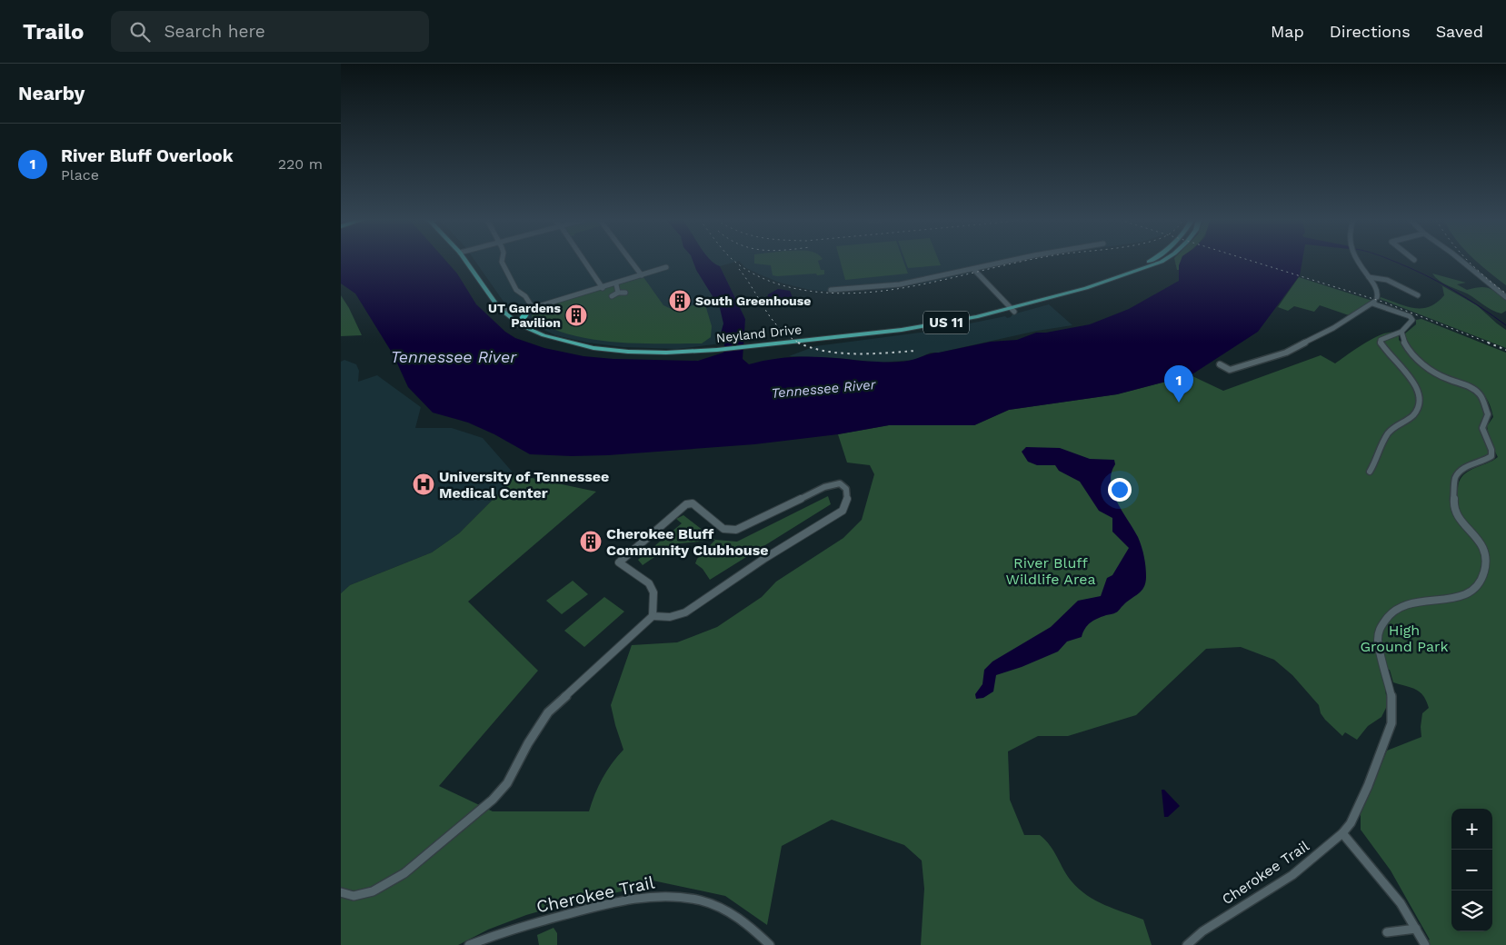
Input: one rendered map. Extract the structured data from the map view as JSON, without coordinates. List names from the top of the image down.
{
  "streets": {
    "main road": ["US 11", "Neyland Drive"],
    "street": ["Cherokee Trail"]
  },
  "water": ["Tennessee River"],
  "parks": ["River Bluff Wildlife Area", "High Ground Park"],
  "places": {
    "building": ["South Greenhouse", "UT Gardens Pavilion", "Cherokee Bluff Community Clubhouse"],
    "hospital": ["University of Tennessee Medical Center"]
  },
  "page": {
    "header": "Trailo",
    "search": "Search here",
    "nav": ["Map", "Directions", "Saved"],
    "heading": "Nearby",
    "list": [
      {
        "mark": "1",
        "name": "River Bluff Overlook",
        "note": "Place",
        "value": "220 m"
      }
    ],
    "pins": "1",
    "map_buttons": ["+", "−"]
  }
}
